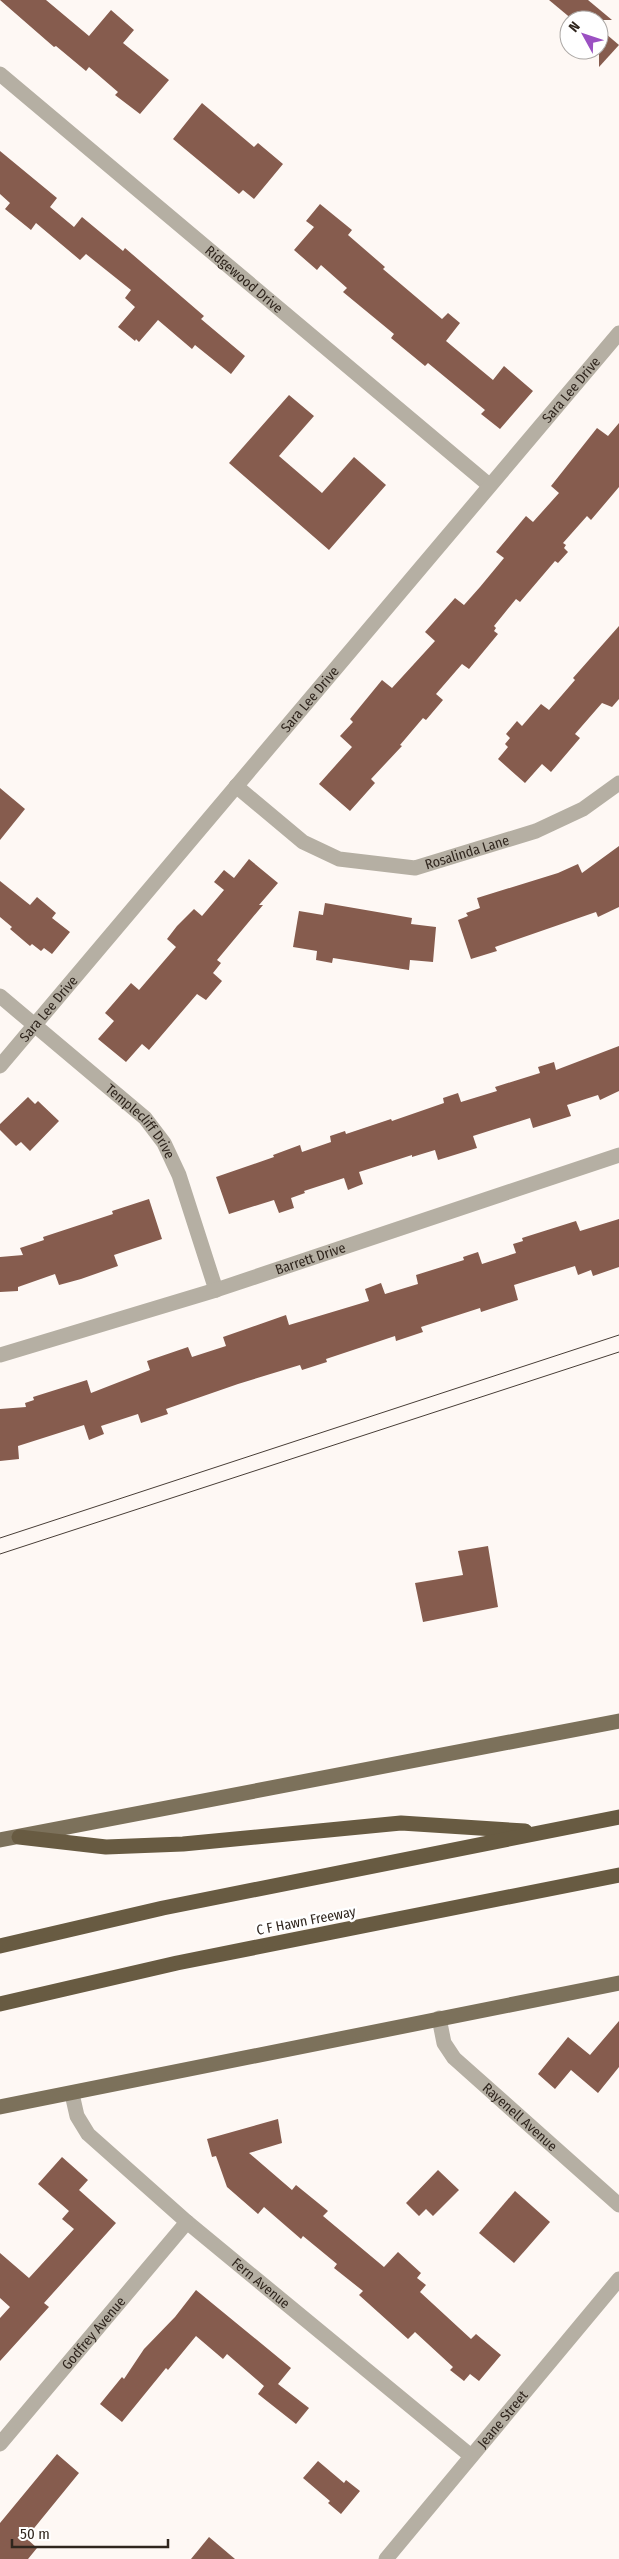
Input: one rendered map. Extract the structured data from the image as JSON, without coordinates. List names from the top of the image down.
{
  "streets": {
    "highway": ["C F Hawn Freeway"],
    "street": [
      "Ridgewood Drive",
      "Sara Lee Drive",
      "Rosalinda Lane",
      "Templecliff Drive",
      "Barrett Drive",
      "Rayenell Avenue",
      "Fern Avenue",
      "Godfrey Avenue",
      "Jeane Street"
    ]
  },
  "crossings": [
    ["Ridgewood Drive", "Sara Lee Drive"],
    ["Sara Lee Drive", "Rosalinda Lane"],
    ["Sara Lee Drive", "Templecliff Drive"],
    ["Templecliff Drive", "Barrett Drive"],
    ["Fern Avenue", "Godfrey Avenue"],
    ["Fern Avenue", "Jeane Street"]
  ],
  "scale_bar": "50 m",
  "north": "top left"
}
